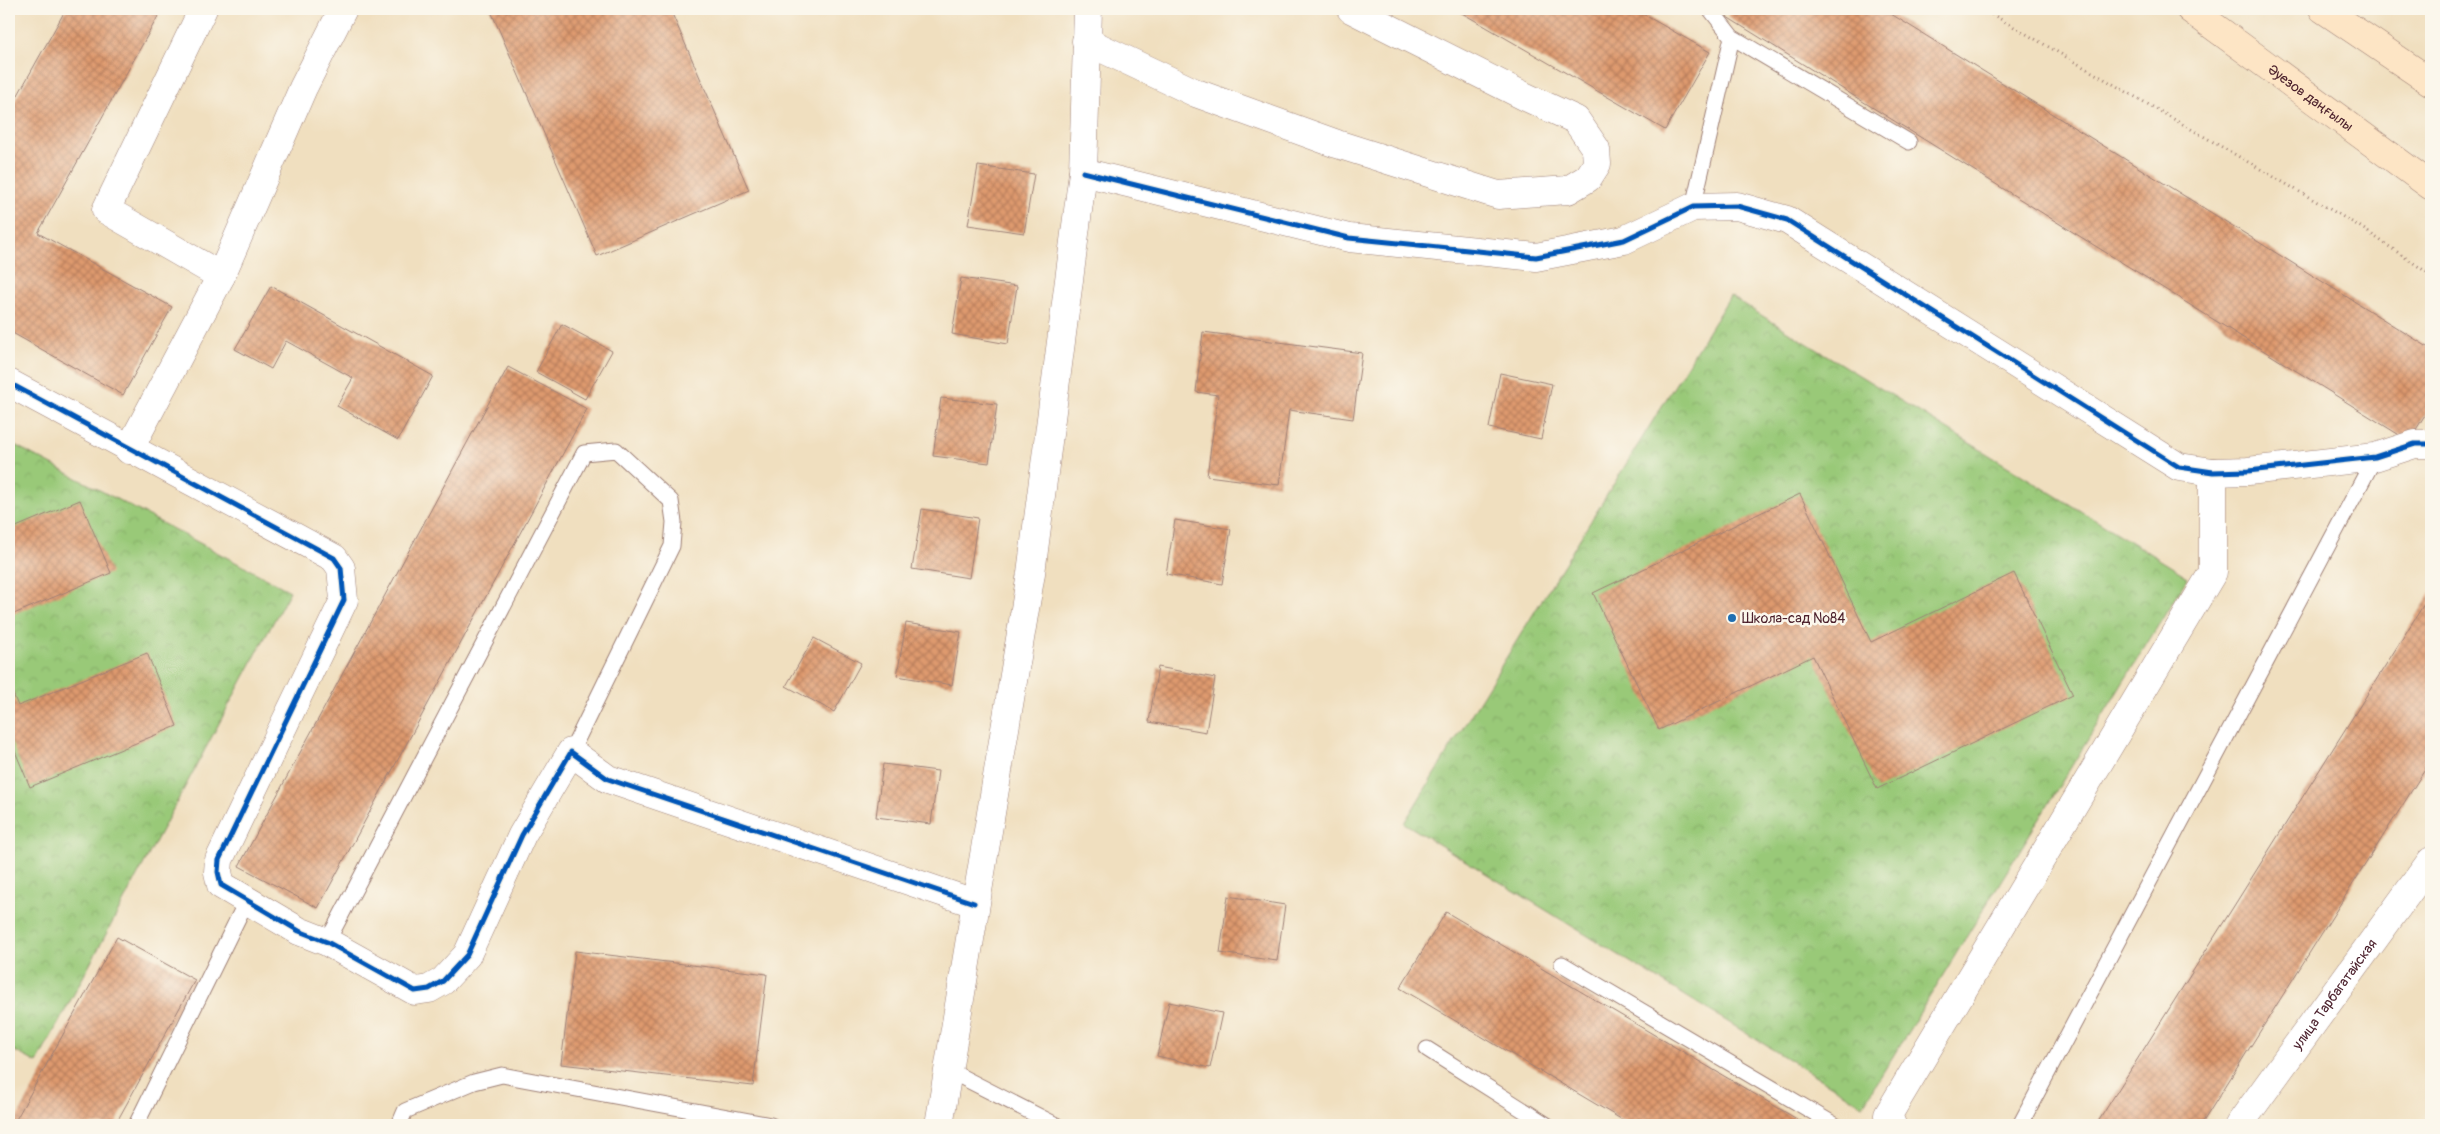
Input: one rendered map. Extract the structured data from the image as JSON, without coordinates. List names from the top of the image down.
{
  "streets": {
    "main road": ["Әуезов даңғылы"],
    "street": ["улица Тарбагатайская"]
  },
  "places": ["Школа-сад №84"]
}
